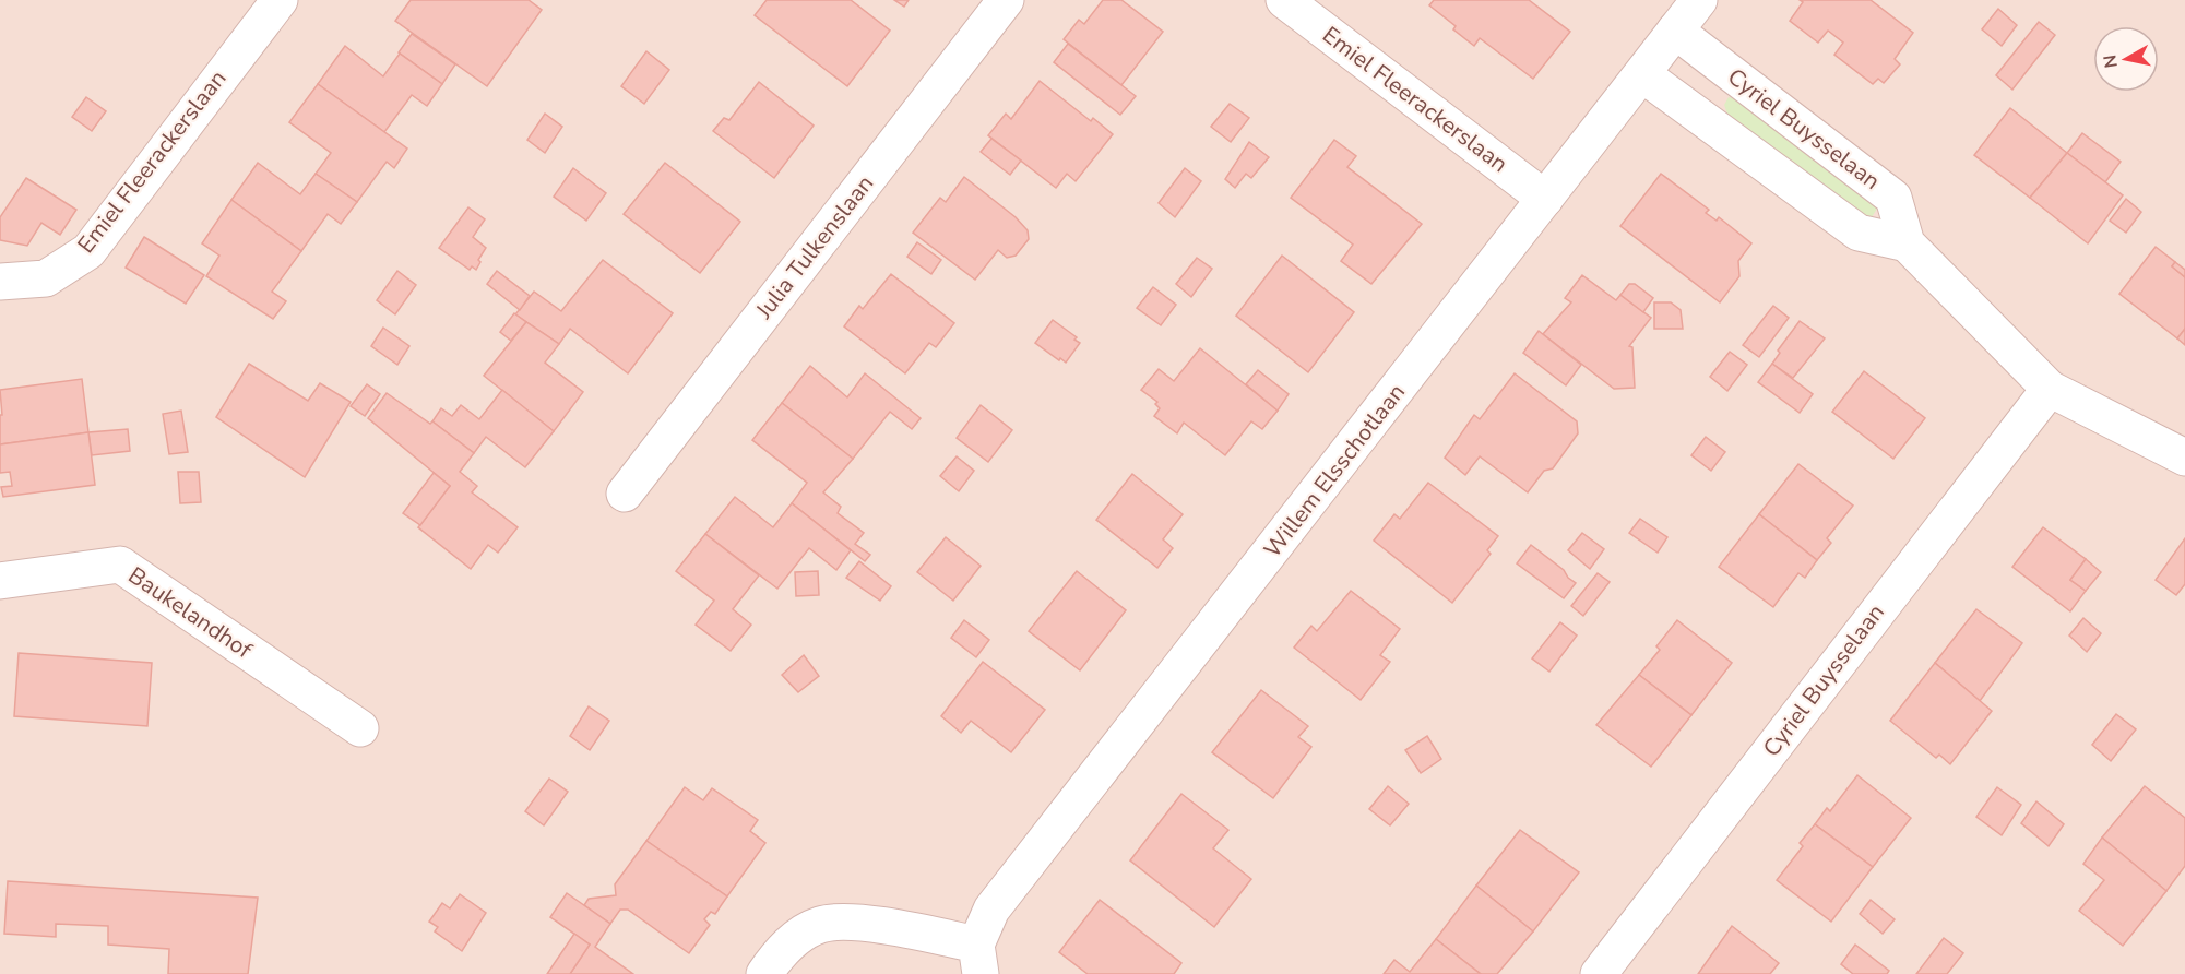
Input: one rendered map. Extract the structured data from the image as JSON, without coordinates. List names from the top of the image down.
{
  "streets": {
    "street": [
      "Emiel Fleerackerslaan",
      "Cyriel Buysselaan",
      "Julia Tulkenslaan",
      "Willem Elsschotlaan",
      "Baukelandhof"
    ]
  },
  "crossings": [
    ["Emiel Fleerackerslaan", "Willem Elsschotlaan"],
    ["Cyriel Buysselaan", "Willem Elsschotlaan"]
  ],
  "north": "left"
}
